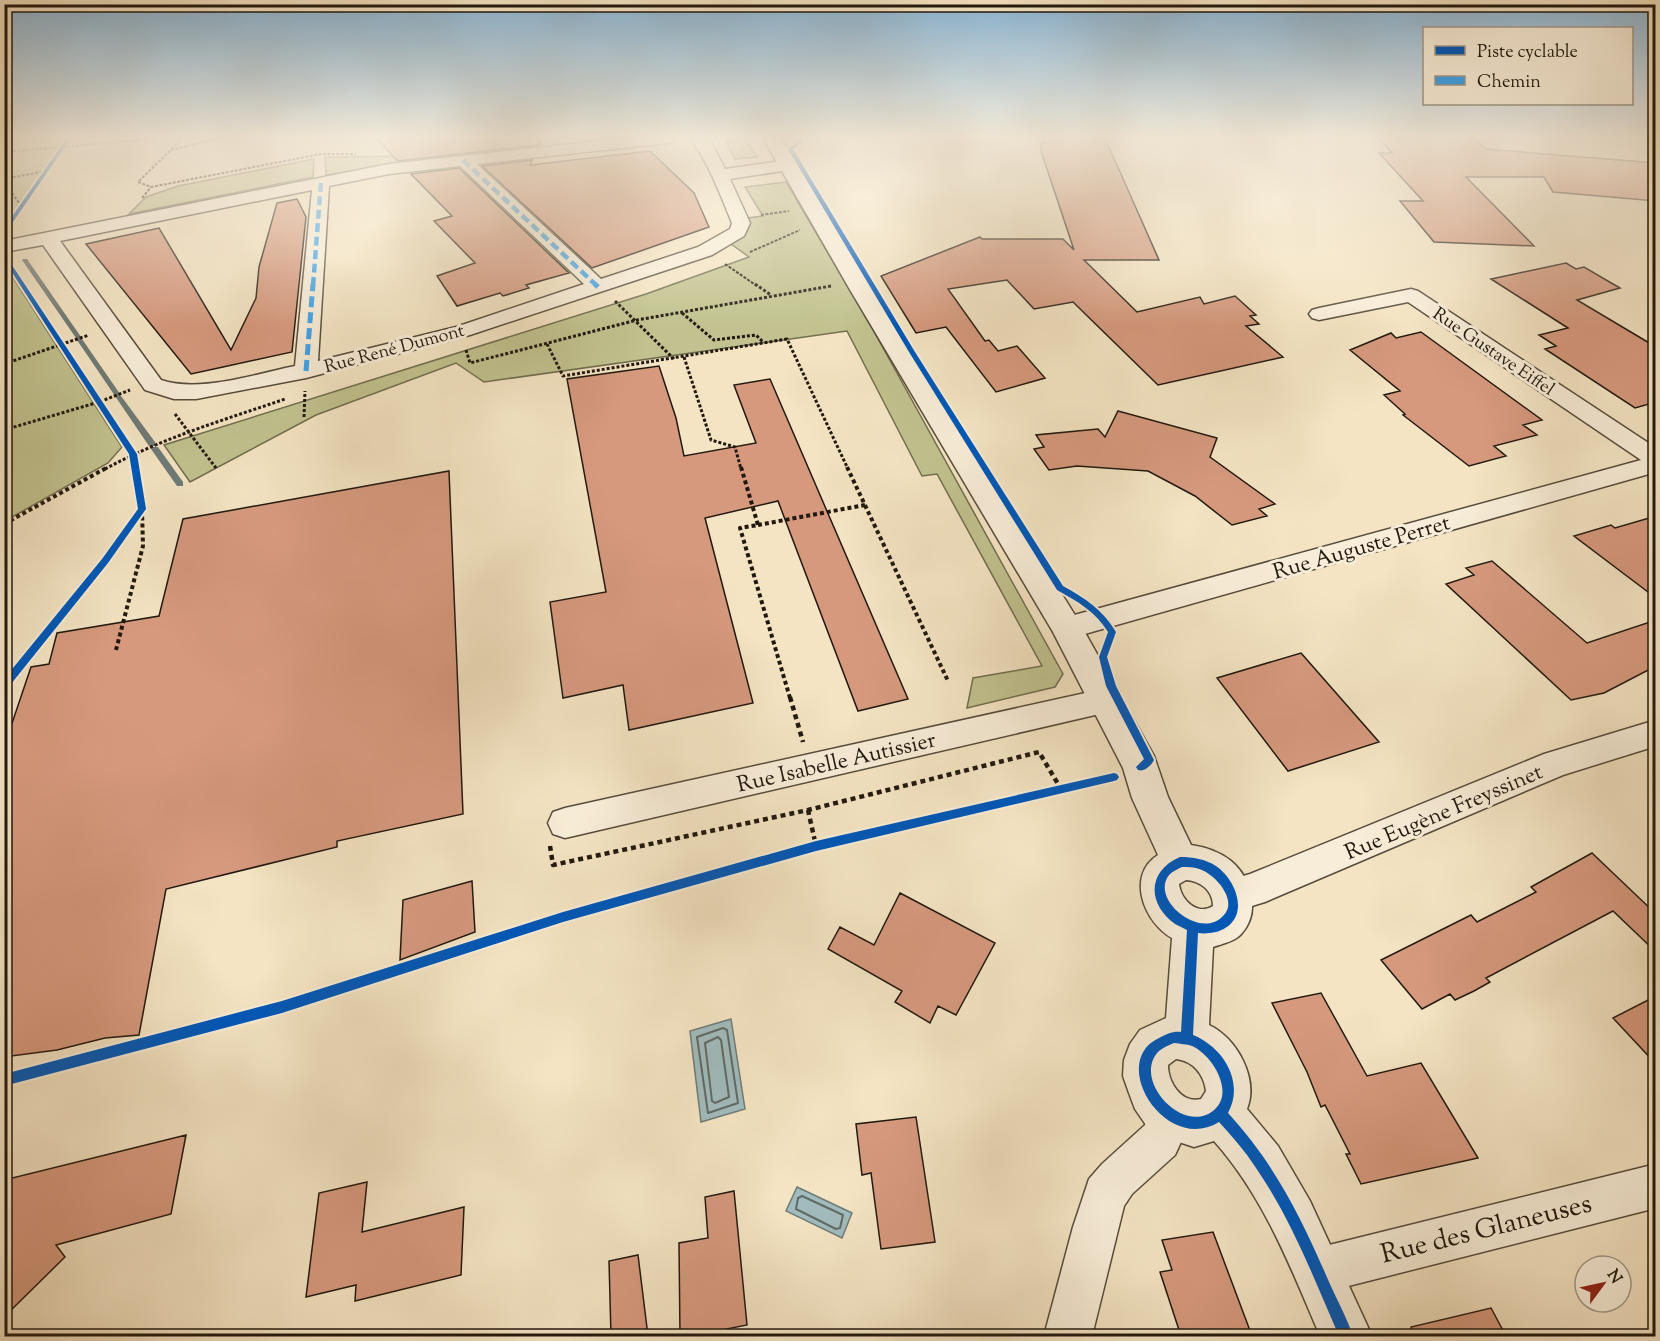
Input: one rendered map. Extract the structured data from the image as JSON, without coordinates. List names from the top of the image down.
{
  "streets": {
    "street": [
      "Rue René Dumont",
      "Rue Gustave Eiffel",
      "Rue Auguste Perret",
      "Rue Isabelle Autissier",
      "Rue Eugène Freyssinet",
      "Rue des Glaneuses"
    ]
  },
  "legend": ["Piste cyclable", "Chemin"],
  "north": "top right"
}
